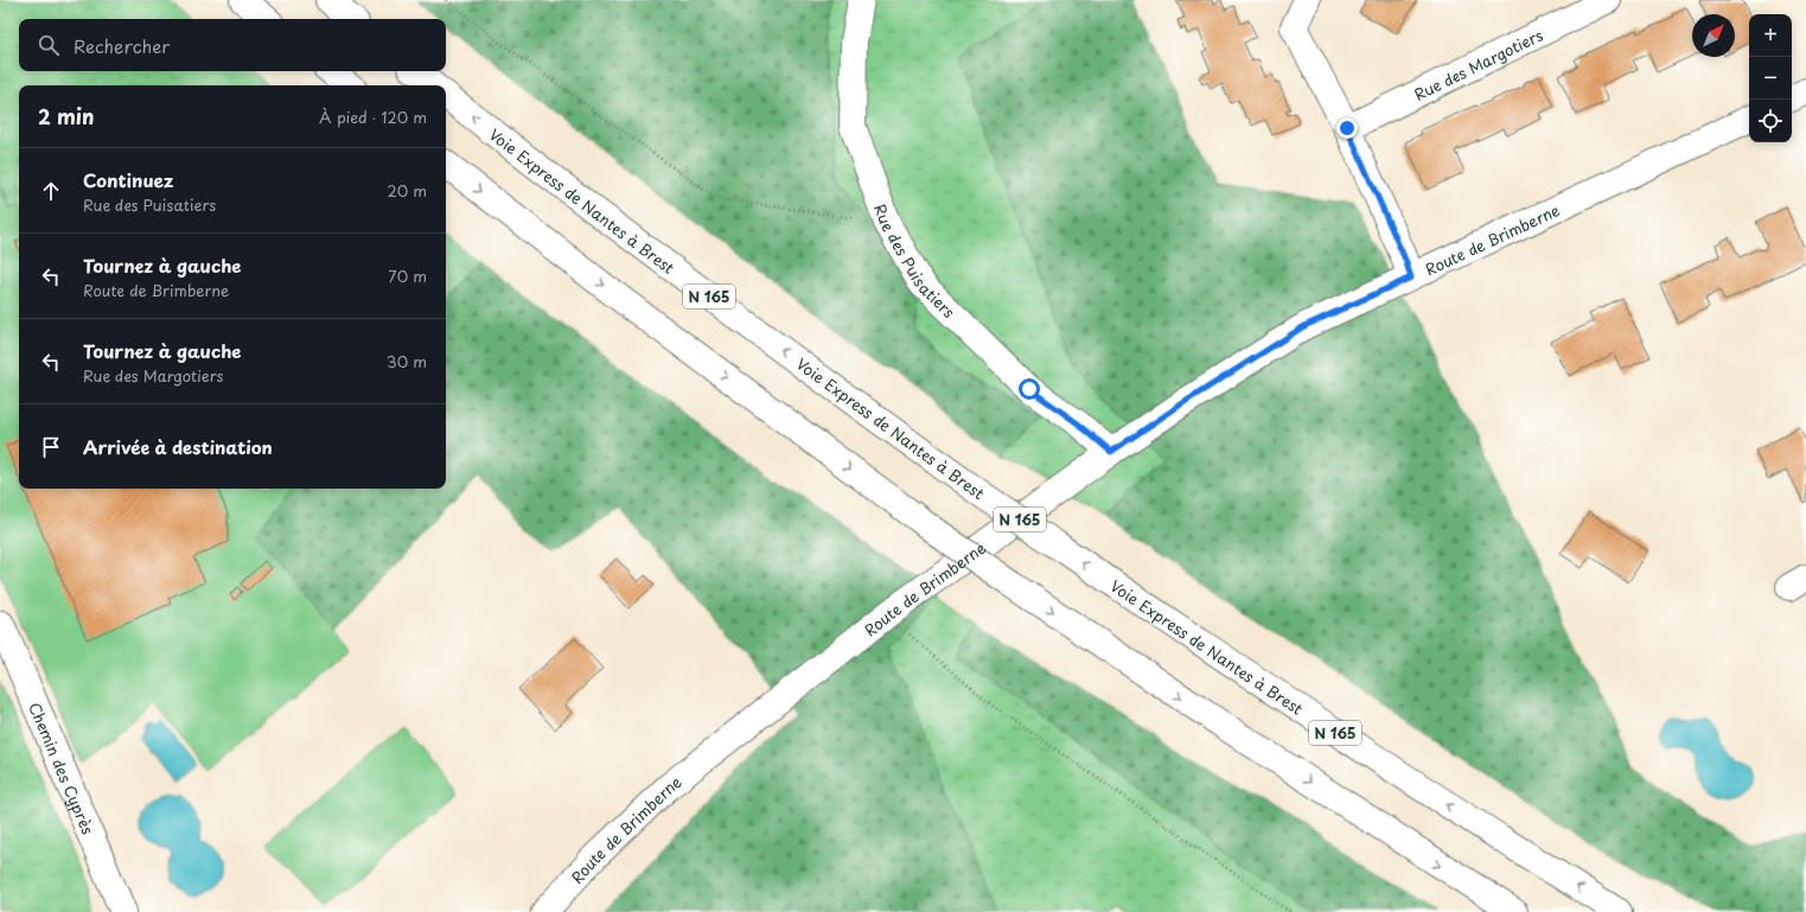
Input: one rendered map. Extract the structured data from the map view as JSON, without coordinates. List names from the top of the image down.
{
  "streets": {
    "main road": [
      "Rue des Margotiers",
      "Voie Express de Nantes à Brest",
      "Route de Brimberne",
      "Rue des Puisatiers",
      "N 165",
      "Chemin des Cyprès"
    ]
  },
  "crossings": [
    ["Route de Brimberne", "Rue des Puisatiers"]
  ],
  "north": "top right",
  "page": {
    "map_buttons": ["+", "−"],
    "search": "Rechercher",
    "heading": ["2 min", "À pied · 120 m"],
    "list": [
      ["Continuez", "Rue des Puisatiers", "20 m"],
      ["Tournez à gauche", "Route de Brimberne", "70 m"],
      ["Tournez à gauche", "Rue des Margotiers", "30 m"],
      "Arrivée à destination"
    ]
  }
}
